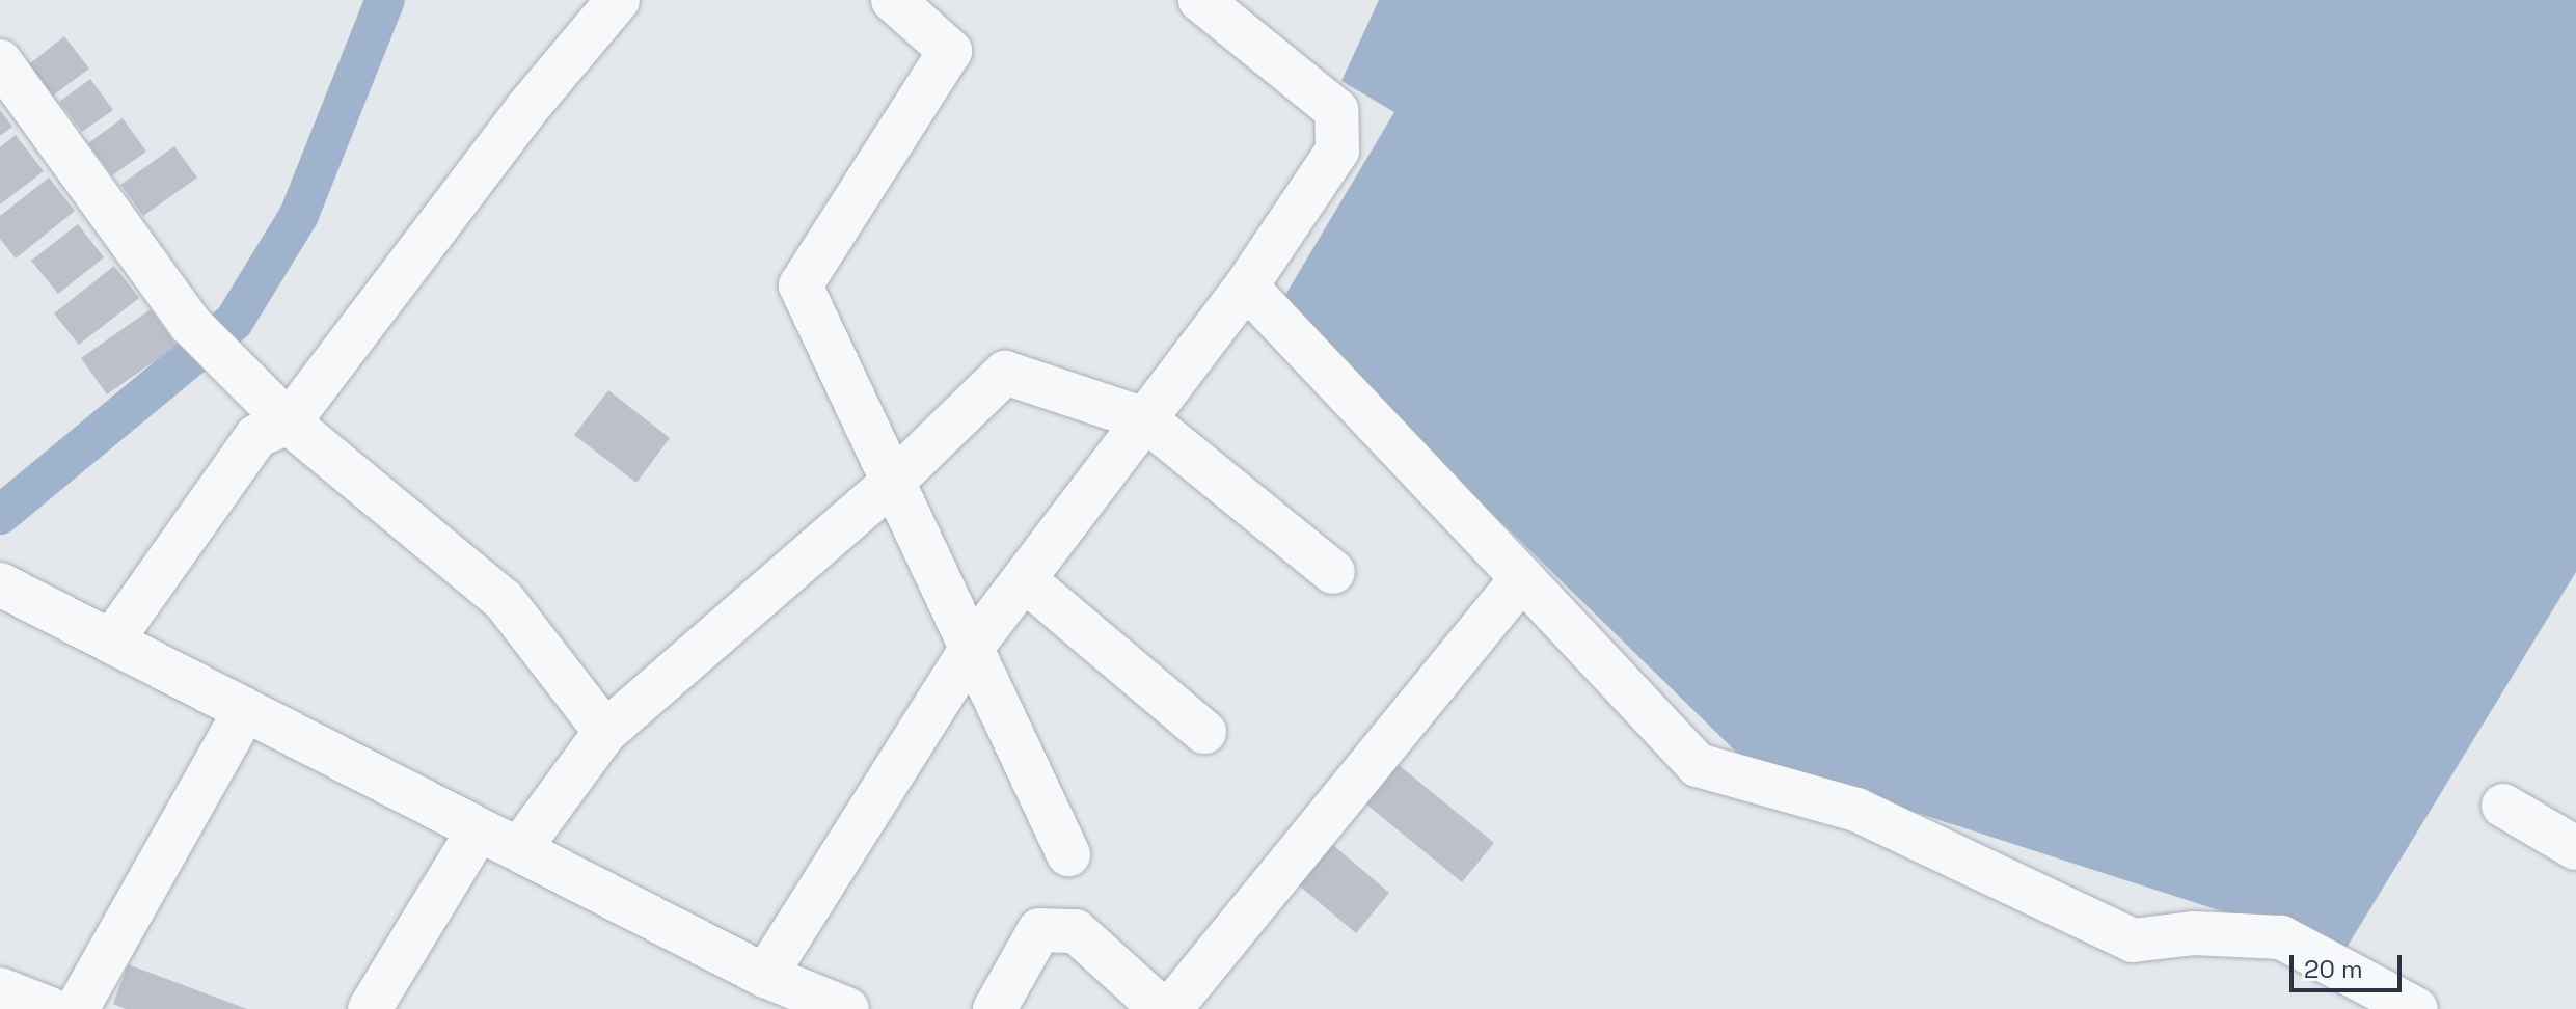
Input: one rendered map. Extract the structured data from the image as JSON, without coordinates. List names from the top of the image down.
{
  "scale_bar": "20 m"
}
